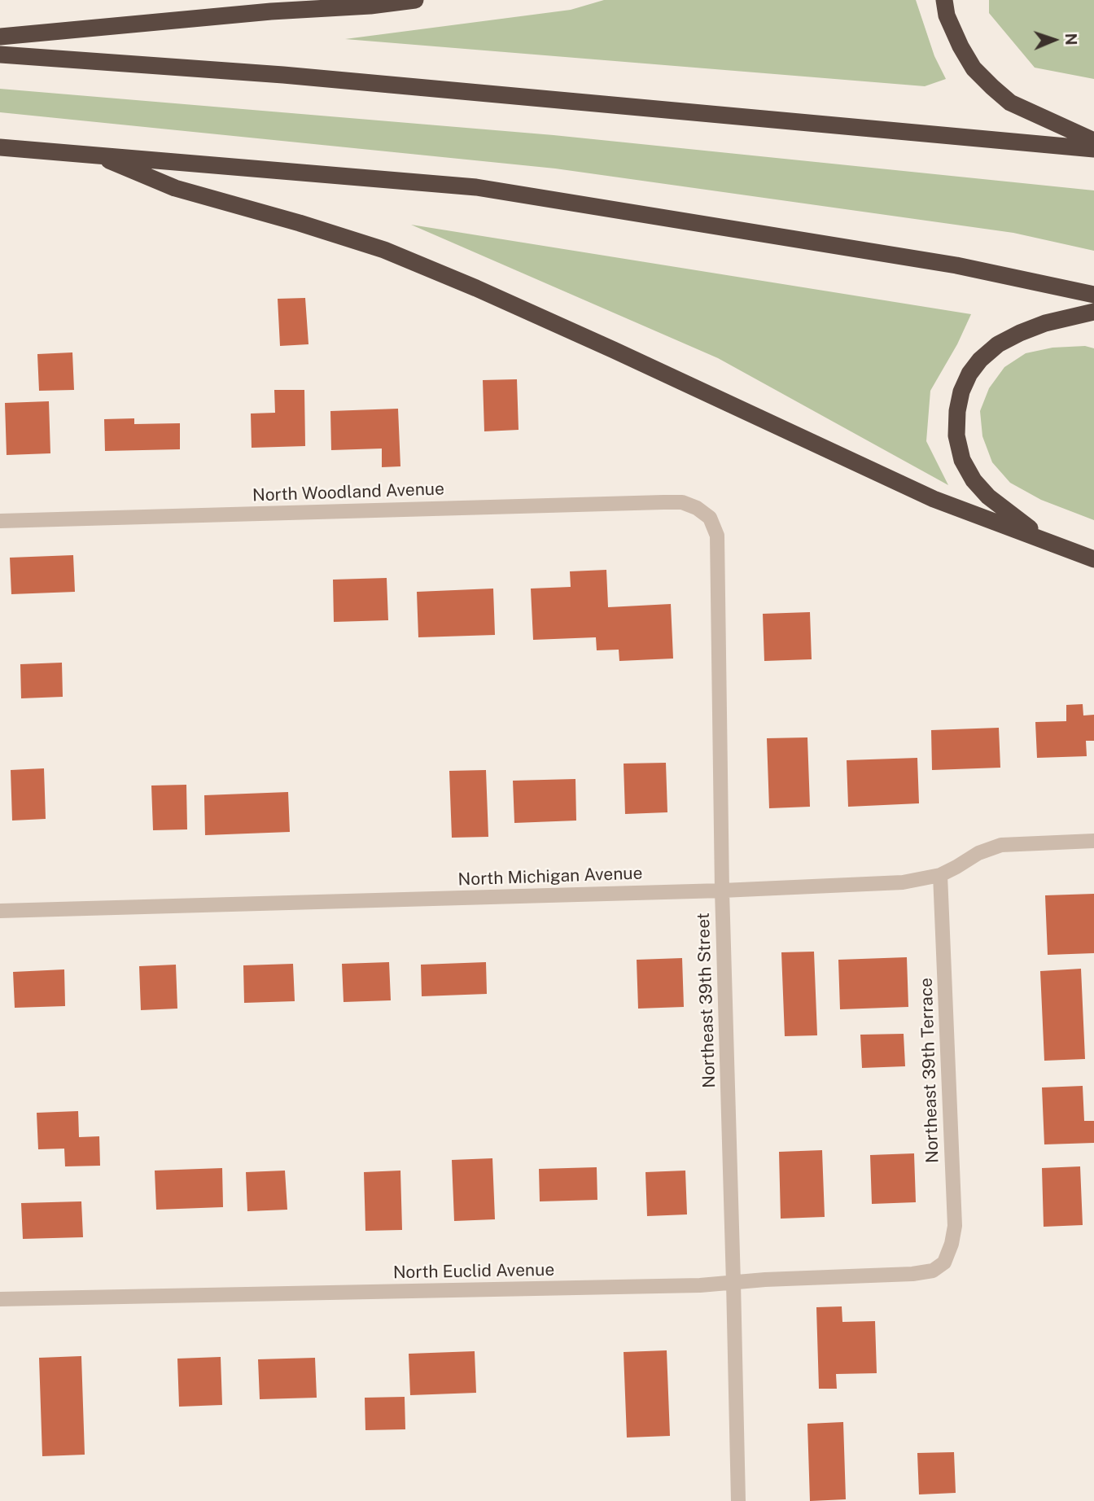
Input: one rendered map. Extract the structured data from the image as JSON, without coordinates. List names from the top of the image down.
{
  "streets": {
    "street": [
      "North Woodland Avenue",
      "North Michigan Avenue",
      "Northeast 39th Street",
      "Northeast 39th Terrace",
      "North Euclid Avenue"
    ]
  },
  "crossings": [
    ["North Woodland Avenue", "Northeast 39th Street"],
    ["North Michigan Avenue", "Northeast 39th Street"],
    ["North Michigan Avenue", "Northeast 39th Terrace"],
    ["Northeast 39th Street", "North Euclid Avenue"],
    ["Northeast 39th Terrace", "North Euclid Avenue"]
  ],
  "north": "right"
}
